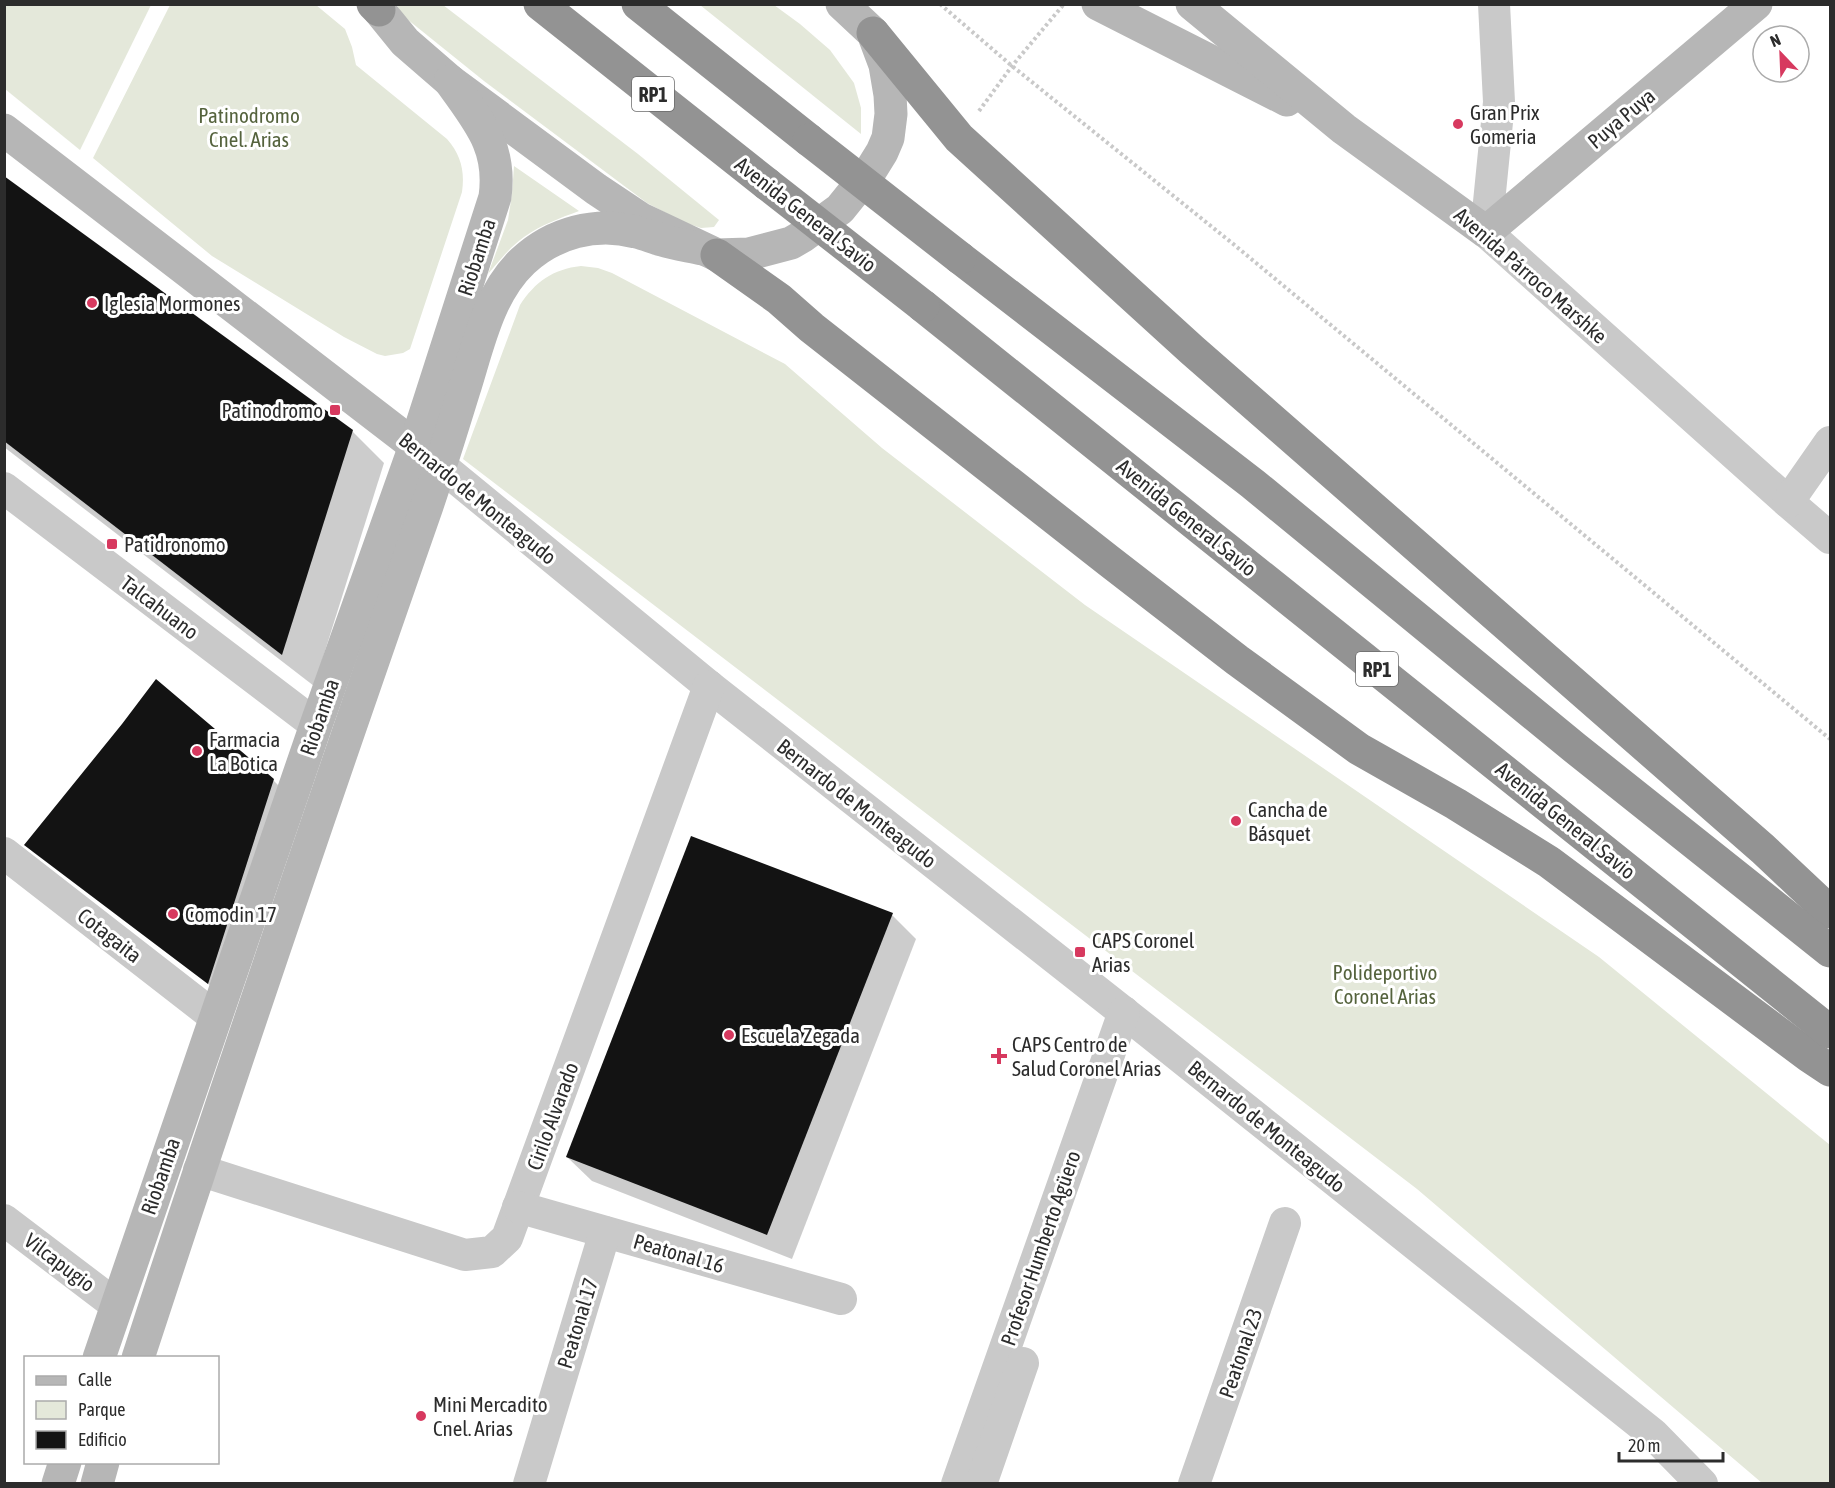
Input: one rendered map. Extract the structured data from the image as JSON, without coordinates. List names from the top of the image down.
{
  "streets": {
    "highway": ["RP1", "Avenida General Savio"],
    "main road": [
      "Puya Puya",
      "Riobamba",
      "Avenida Párroco Marshke",
      "Bernardo de Monteagudo"
    ],
    "street": [
      "Talcahuano",
      "Cotagaita",
      "Cirilo Alvarado",
      "Profesor Humberto Agüero",
      "Peatonal 16",
      "Vilcapugio",
      "Peatonal 17",
      "Peatonal 23"
    ]
  },
  "crossings": [
    ["Puya Puya", "Avenida Párroco Marshke"],
    ["Riobamba", "Bernardo de Monteagudo"],
    ["Riobamba", "Talcahuano"],
    ["Riobamba", "Cotagaita"],
    ["Riobamba", "Cirilo Alvarado"],
    ["Riobamba", "Vilcapugio"],
    ["Bernardo de Monteagudo", "Cirilo Alvarado"],
    ["Bernardo de Monteagudo", "Profesor Humberto Agüero"],
    ["Cirilo Alvarado", "Peatonal 16"],
    ["Peatonal 16", "Peatonal 17"]
  ],
  "parks": ["Patinodromo Cnel. Arias", "Polideportivo Coronel Arias"],
  "places": {
    "other": [
      "Gran Prix Gomeria",
      "Iglesia Mormones",
      "Farmacia La Botica",
      "Cancha de Básquet",
      "Comodin 17",
      "Escuela Zegada",
      "Mini Mercadito Cnel. Arias"
    ],
    "transit": ["Patinodromo", "Patidronomo", "CAPS Coronel Arias"],
    "health": ["CAPS Centro de Salud Coronel Arias"]
  },
  "legend": ["Calle", "Parque", "Edificio"],
  "scale_bar": "20 m",
  "north": "top left"
}
